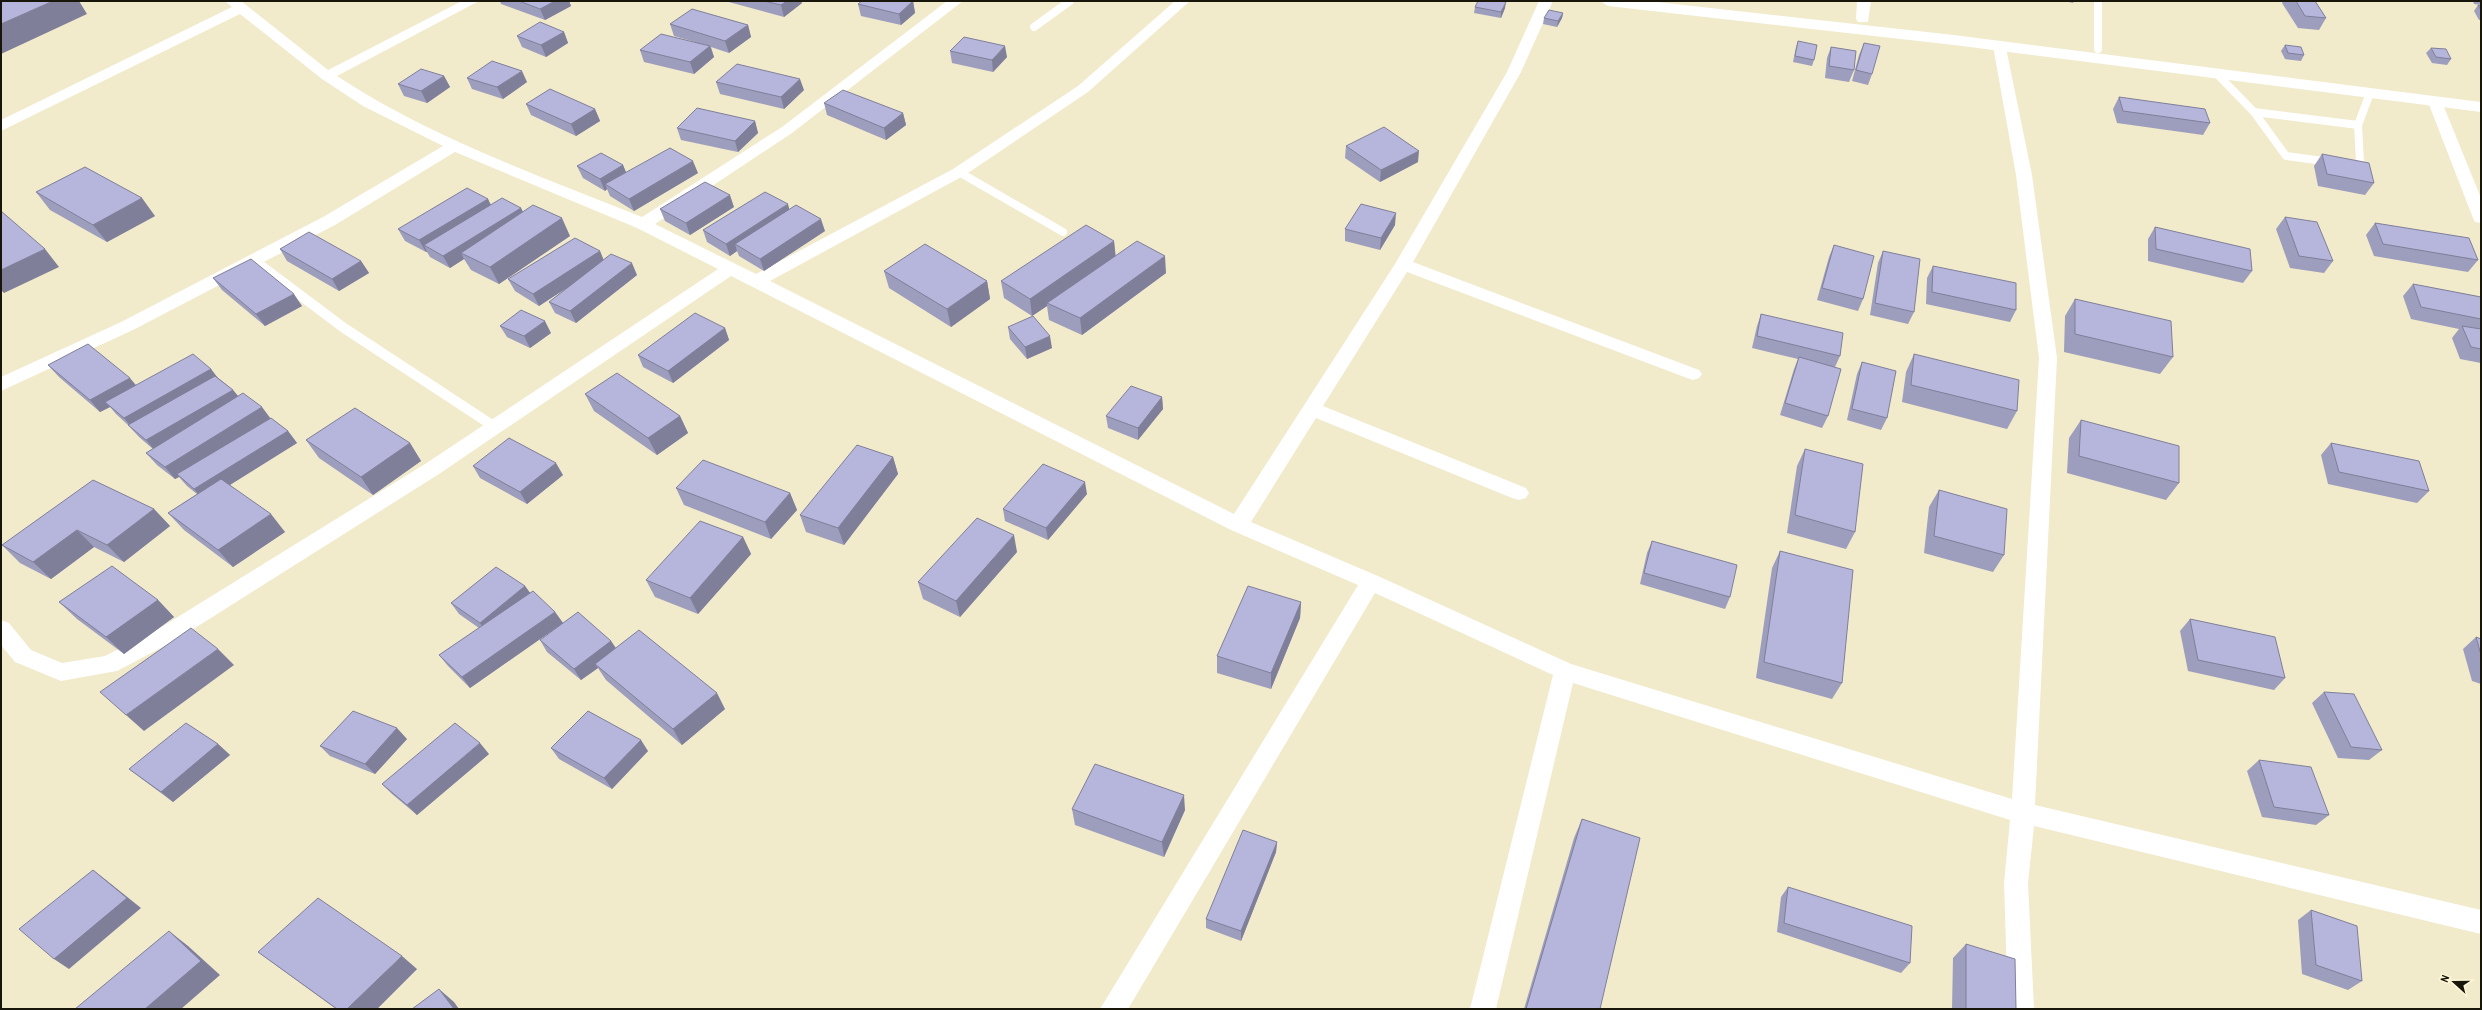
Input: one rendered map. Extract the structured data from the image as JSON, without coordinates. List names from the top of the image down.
{
  "north": "left"
}
